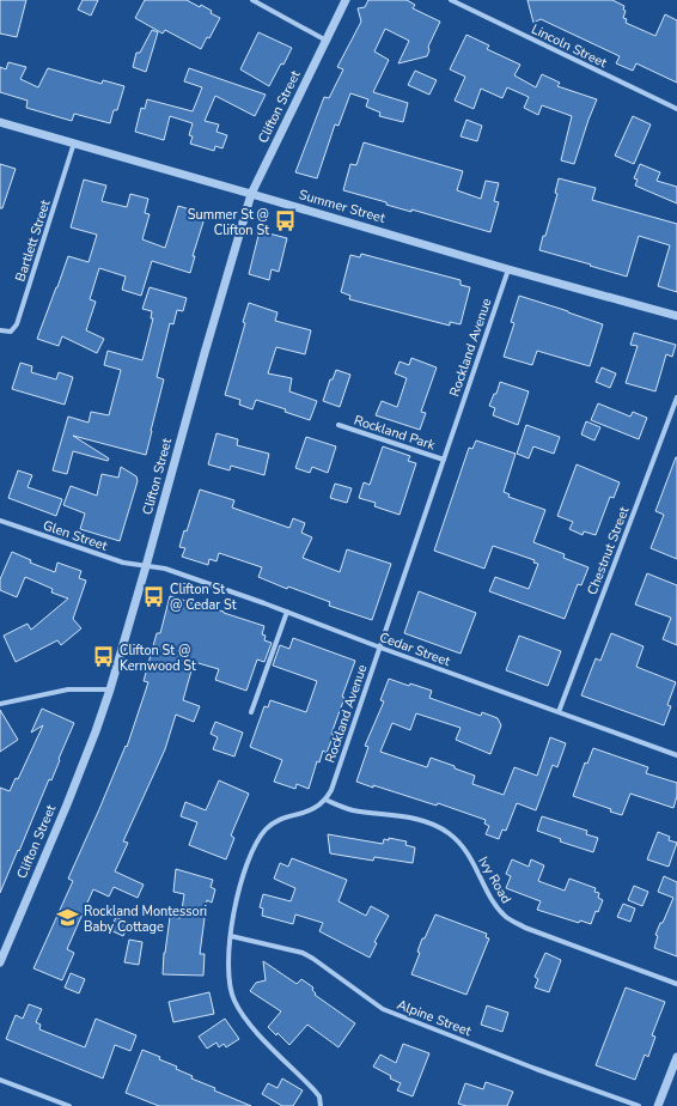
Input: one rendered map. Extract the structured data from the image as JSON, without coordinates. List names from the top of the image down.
{
  "streets": {
    "street": [
      "Lincoln Street",
      "Clifton Street",
      "Summer Street",
      "Bartlett Street",
      "Rockland Avenue",
      "Rockland Park",
      "Glen Street",
      "Chestnut Street",
      "Cedar Street",
      "Ivy Road",
      "Alpine Street"
    ]
  },
  "crossings": [
    ["Clifton Street", "Summer Street"],
    ["Clifton Street", "Glen Street"],
    ["Clifton Street", "Cedar Street"],
    ["Summer Street", "Bartlett Street"],
    ["Summer Street", "Rockland Avenue"],
    ["Rockland Avenue", "Rockland Park"],
    ["Rockland Avenue", "Cedar Street"],
    ["Rockland Avenue", "Ivy Road"],
    ["Glen Street", "Cedar Street"],
    ["Chestnut Street", "Cedar Street"]
  ],
  "places": {
    "bus stop": ["Summer St @ Clifton St", "Clifton St @ Cedar St", "Clifton St @ Kernwood St"],
    "school or university": ["Rockland Montessori Baby Cottage"]
  }
}
